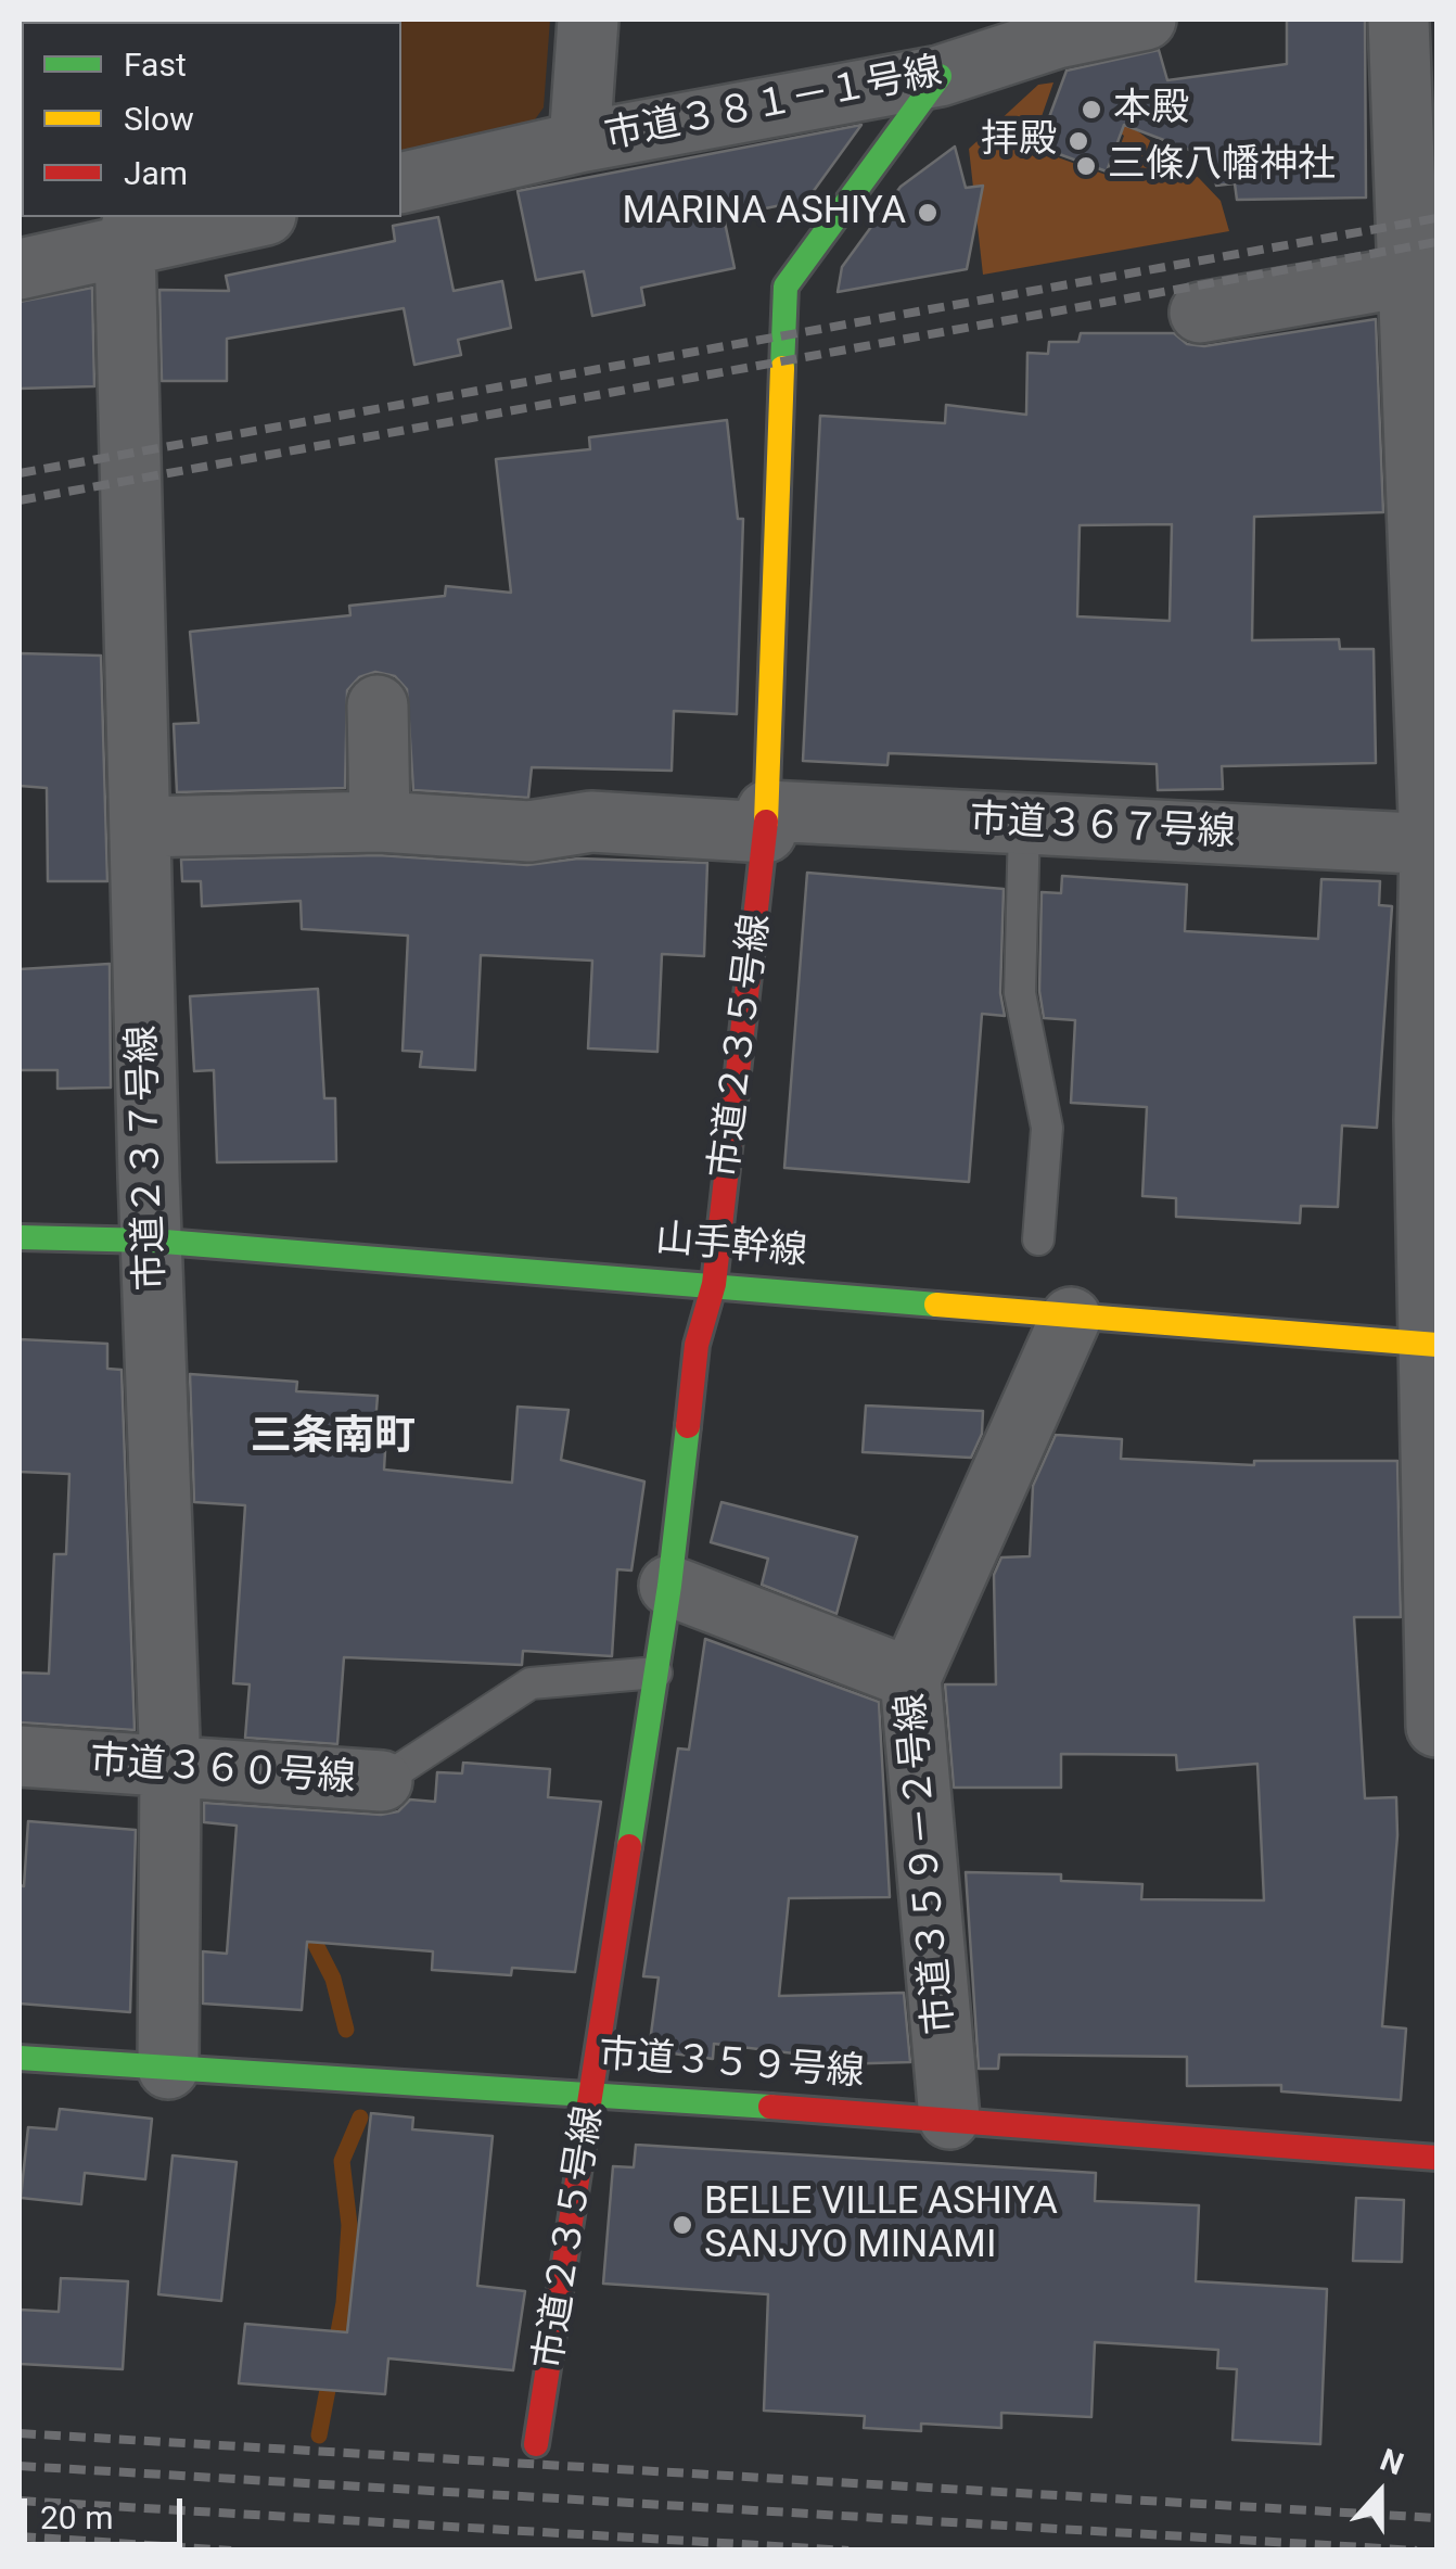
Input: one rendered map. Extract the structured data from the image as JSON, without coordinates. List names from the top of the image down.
{
  "streets": {
    "street": [
      "市道３８１－１号線",
      "市道３６７号線",
      "市道２３５号線",
      "市道２３７号線",
      "山手幹線",
      "市道３６０号線",
      "市道３５９－２号線",
      "市道３５９号線"
    ]
  },
  "crossings": [
    ["市道３８１－１号線", "市道２３５号線"],
    ["市道３６７号線", "市道２３５号線"],
    ["市道３６７号線", "市道２３７号線"],
    ["市道２３５号線", "山手幹線"],
    ["市道２３５号線", "市道３６０号線"],
    ["市道２３５号線", "市道３５９号線"],
    ["市道２３７号線", "山手幹線"],
    ["市道２３７号線", "市道３６０号線"],
    ["市道２３７号線", "市道３５９号線"],
    ["山手幹線", "市道３５９－２号線"],
    ["市道３５９－２号線", "市道３５９号線"]
  ],
  "districts": ["三条南町"],
  "places": [
    "本殿",
    "拝殿",
    "三條八幡神社",
    "MARINA ASHIYA",
    "BELLE VILLE ASHIYA SANJYO MINAMI"
  ],
  "legend": ["Fast", "Slow", "Jam"],
  "scale_bar": "20 m",
  "north": "top"
}
